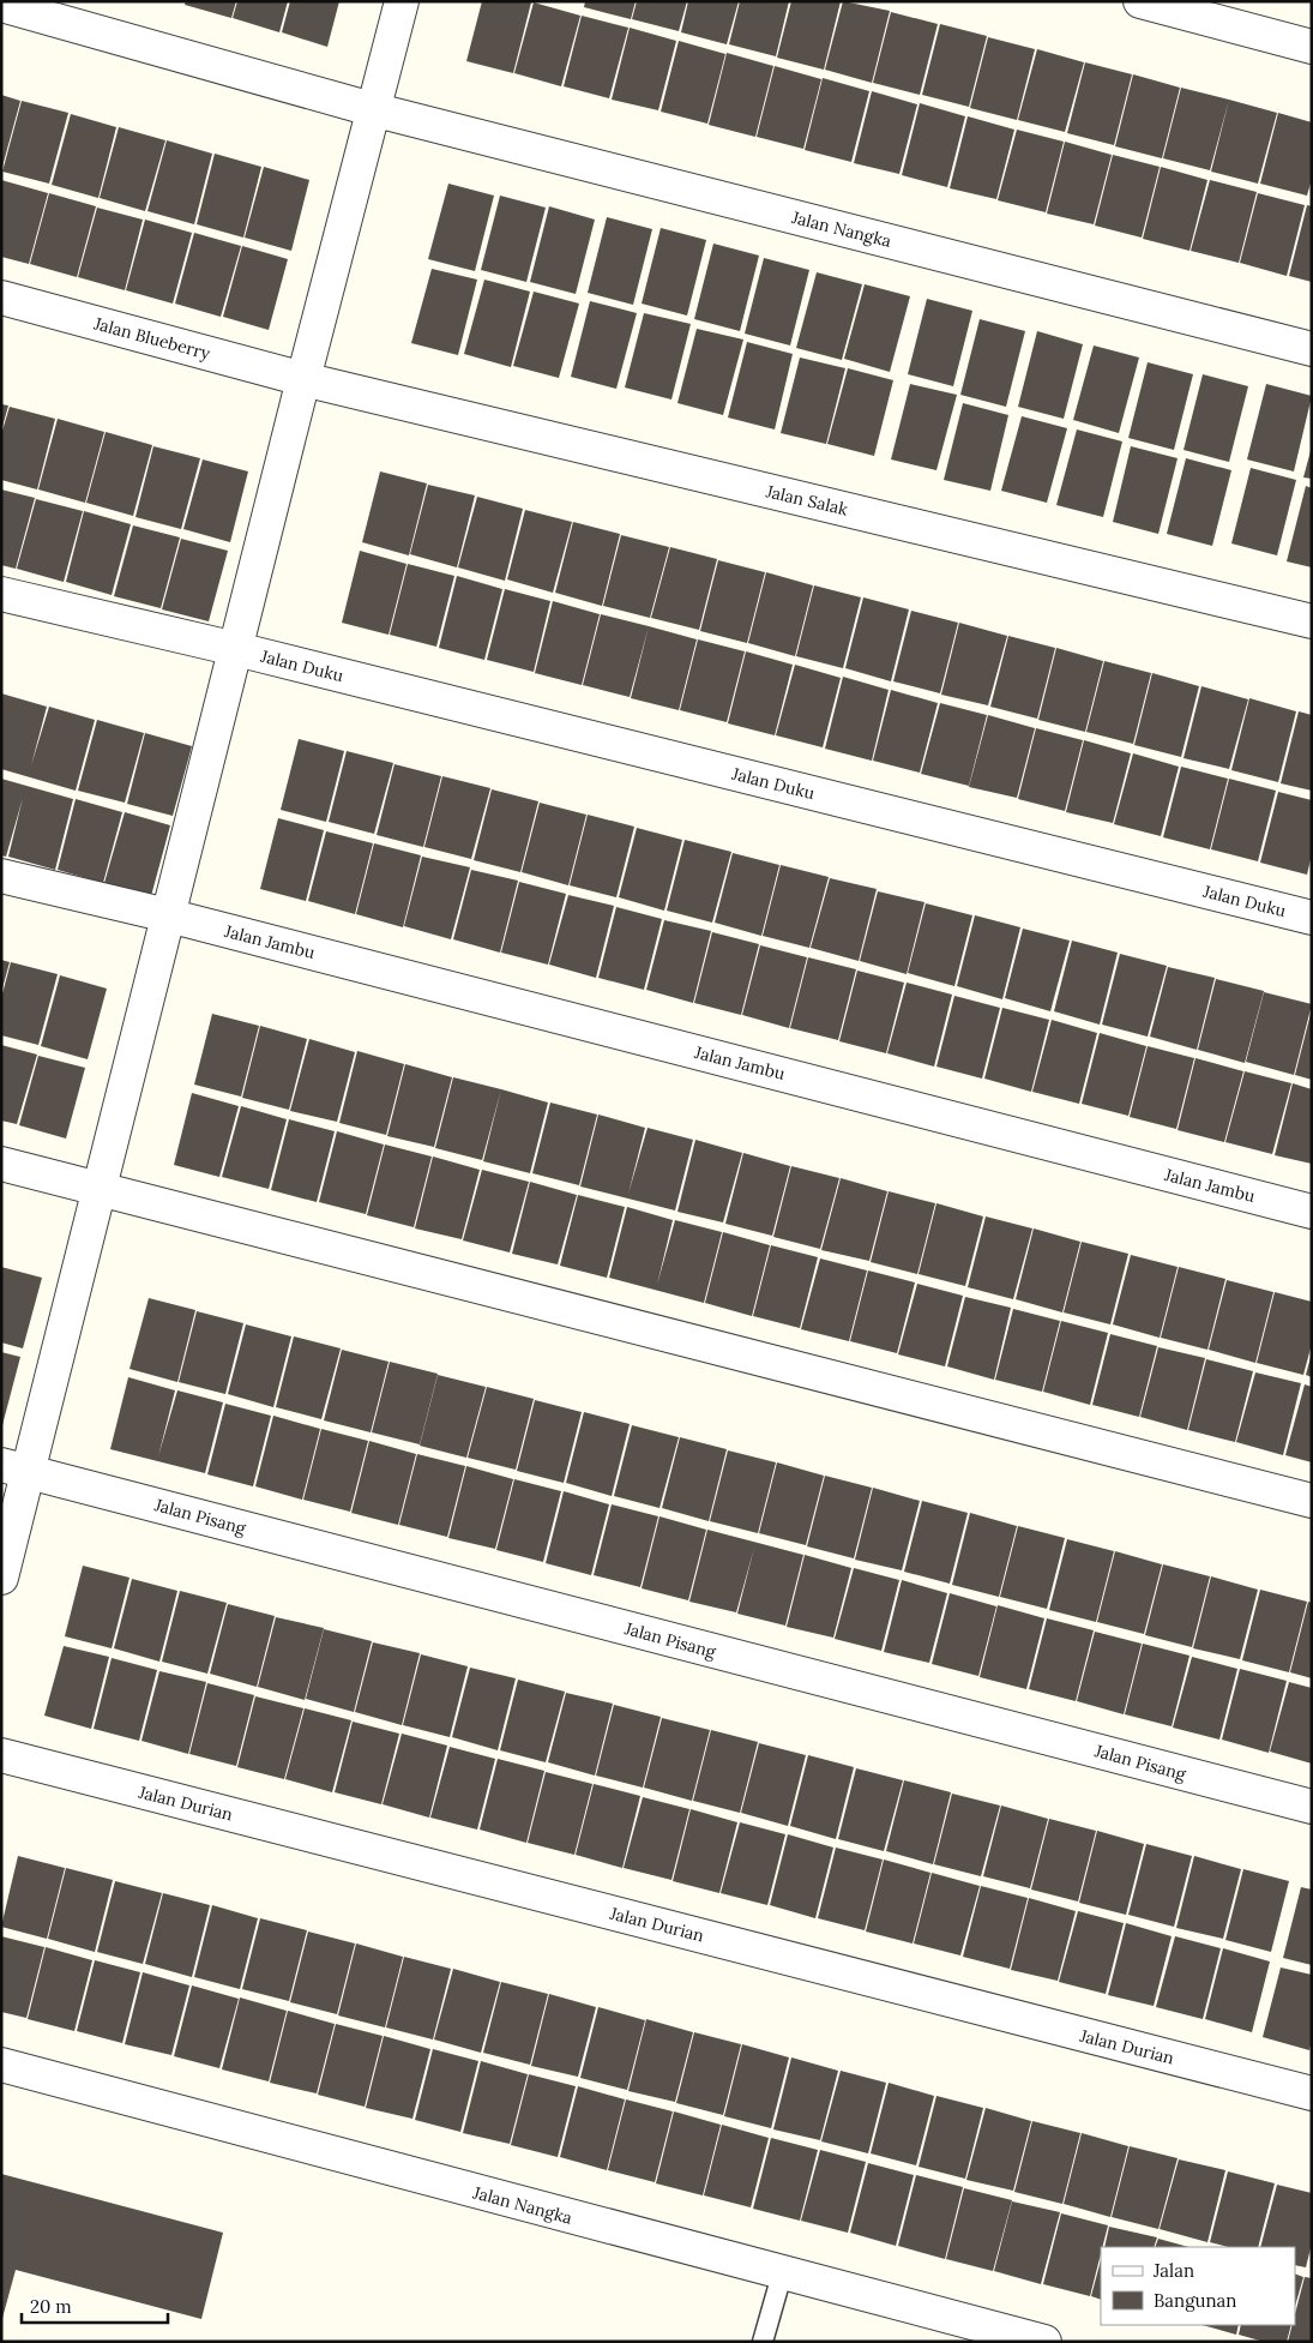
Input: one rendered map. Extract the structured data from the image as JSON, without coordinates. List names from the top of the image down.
{
  "streets": {
    "street": [
      "Jalan Nangka",
      "Jalan Blueberry",
      "Jalan Salak",
      "Jalan Duku",
      "Jalan Jambu",
      "Jalan Pisang",
      "Jalan Durian"
    ]
  },
  "crossings": [
    ["Jalan Blueberry", "Jalan Salak"]
  ],
  "legend": ["Jalan", "Bangunan"],
  "scale_bar": "20 m"
}
